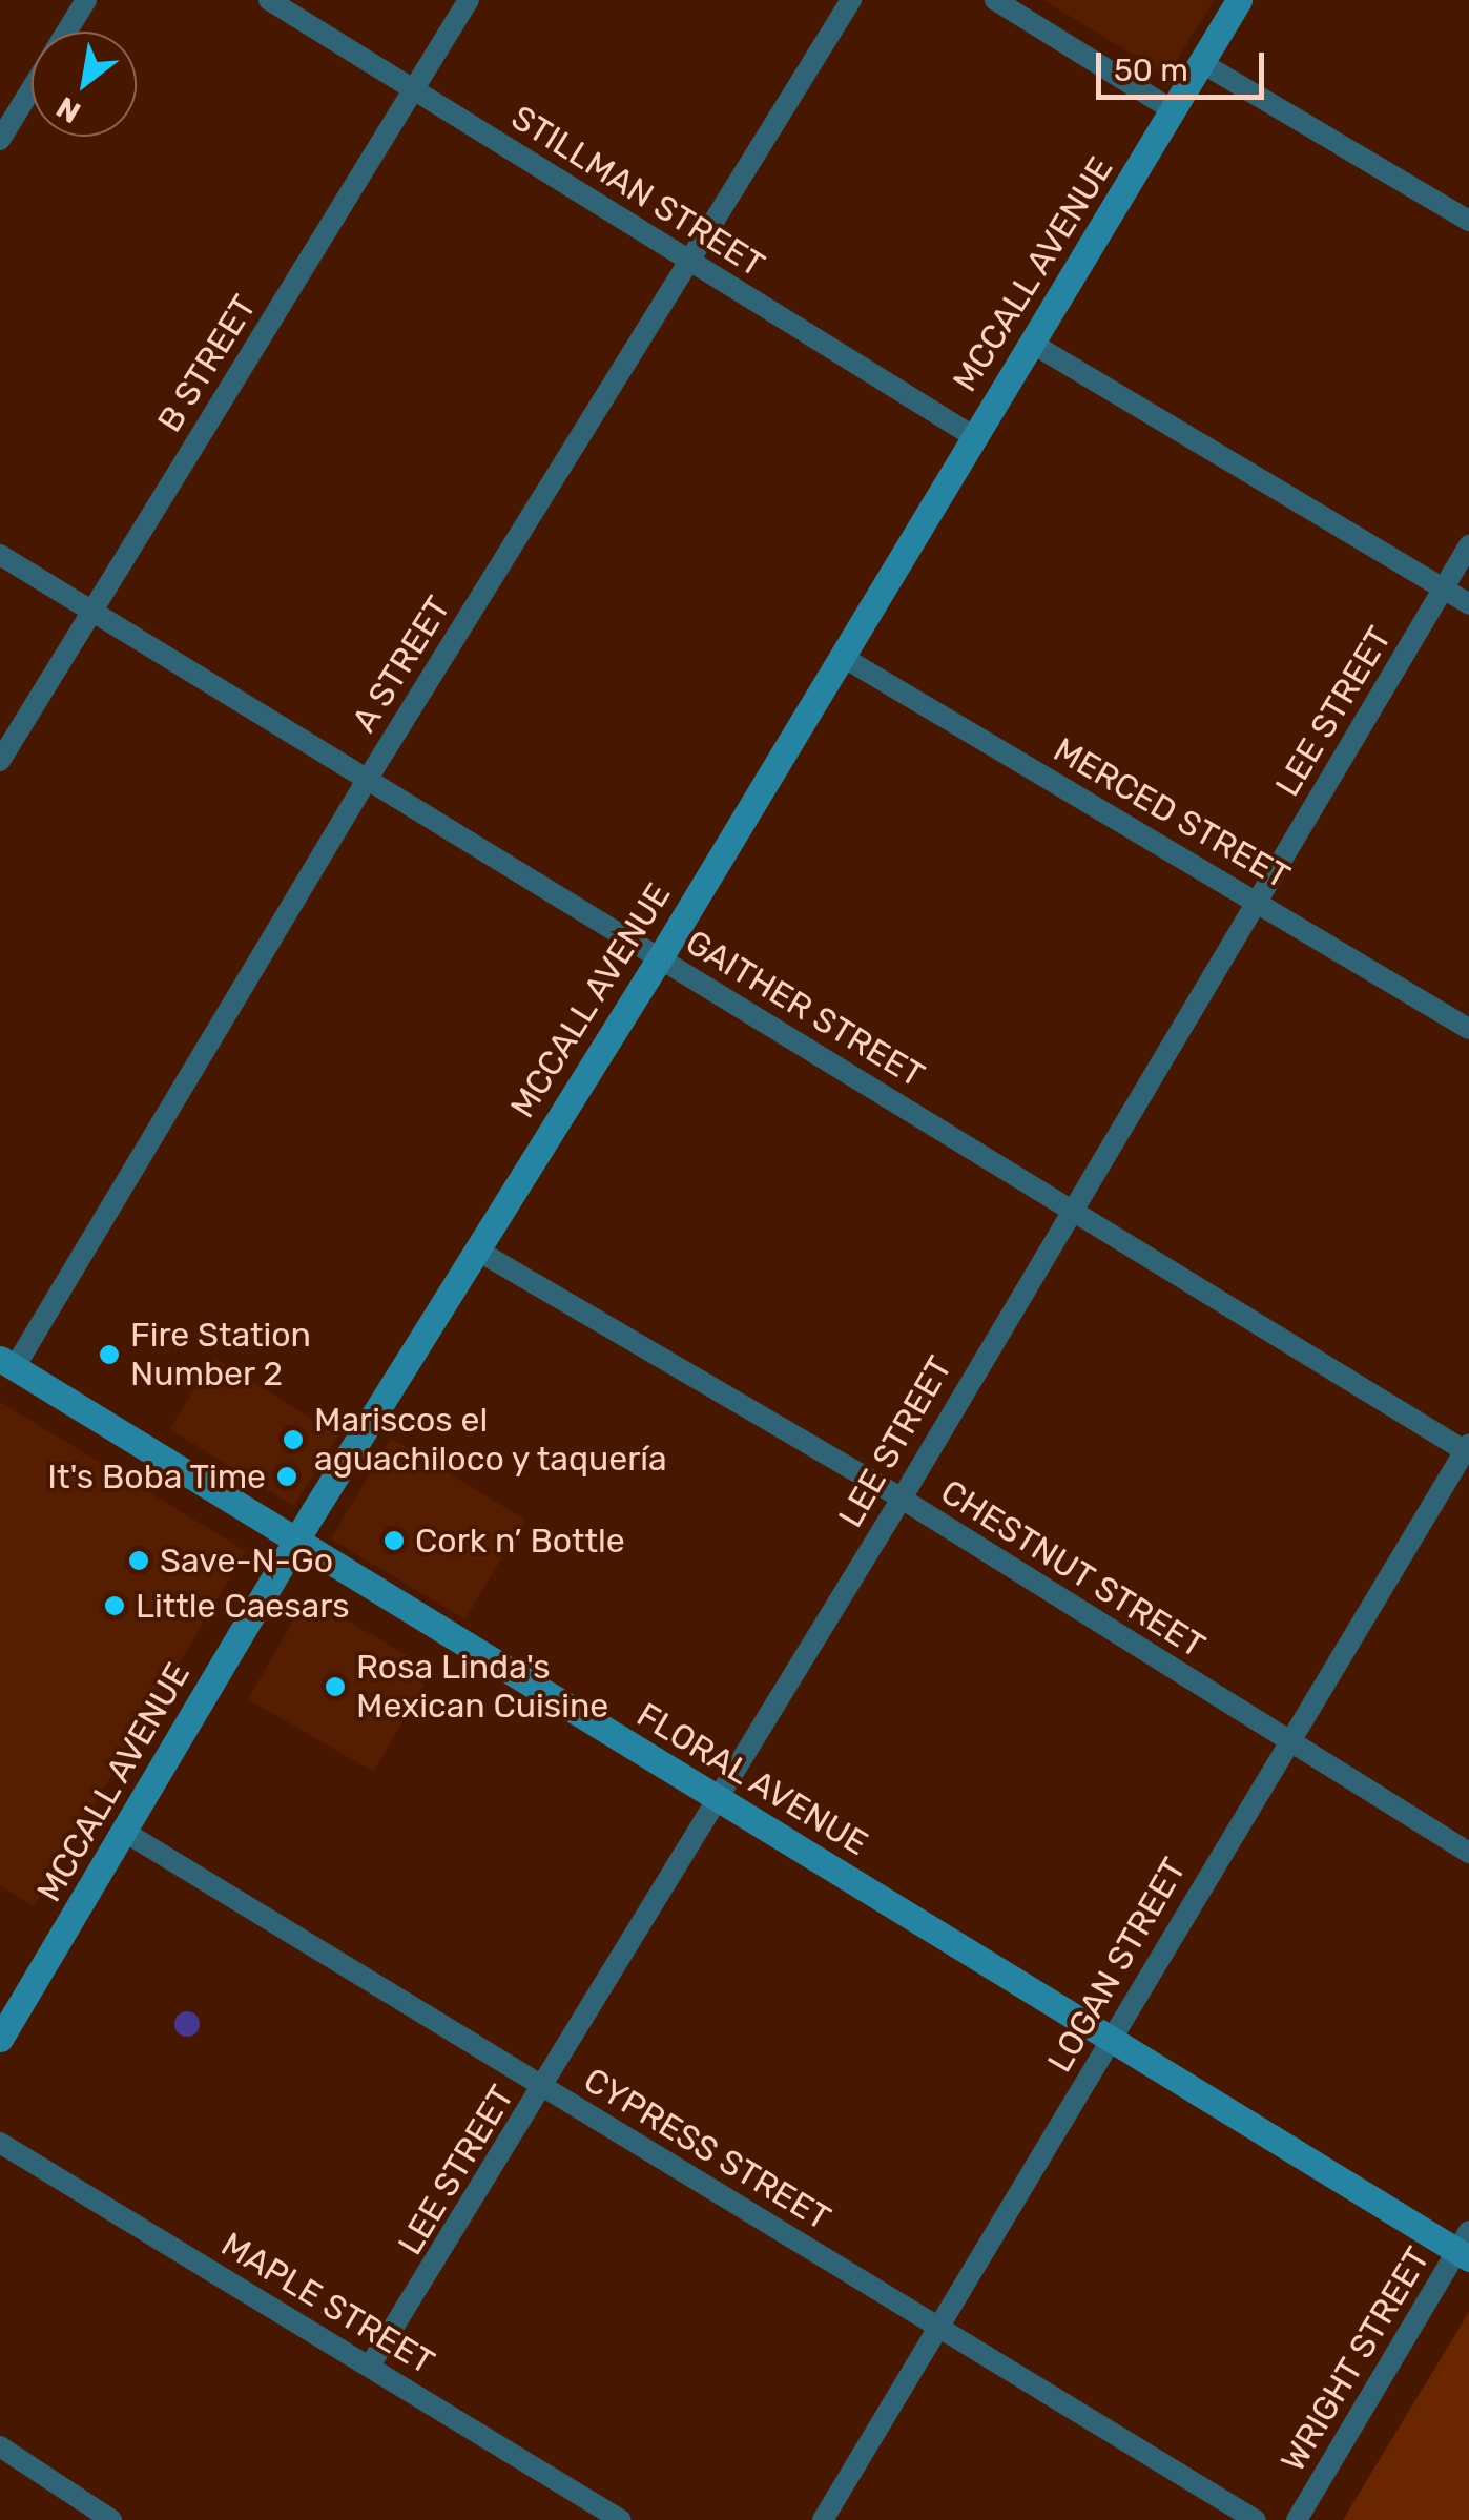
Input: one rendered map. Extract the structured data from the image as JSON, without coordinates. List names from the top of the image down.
{
  "streets": {
    "main road": ["MCCALL AVENUE", "FLORAL AVENUE"],
    "street": [
      "STILLMAN STREET",
      "B STREET",
      "A STREET",
      "LEE STREET",
      "MERCED STREET",
      "GAITHER STREET",
      "CHESTNUT STREET",
      "LOGAN STREET",
      "CYPRESS STREET",
      "MAPLE STREET",
      "WRIGHT STREET"
    ]
  },
  "crossings": [
    ["STILLMAN STREET", "MCCALL AVENUE"],
    ["STILLMAN STREET", "B STREET"],
    ["STILLMAN STREET", "A STREET"],
    ["MCCALL AVENUE", "MERCED STREET"],
    ["MCCALL AVENUE", "GAITHER STREET"],
    ["MCCALL AVENUE", "CHESTNUT STREET"],
    ["MCCALL AVENUE", "FLORAL AVENUE"],
    ["MCCALL AVENUE", "CYPRESS STREET"],
    ["B STREET", "GAITHER STREET"],
    ["A STREET", "GAITHER STREET"],
    ["A STREET", "FLORAL AVENUE"],
    ["LEE STREET", "MERCED STREET"],
    ["LEE STREET", "GAITHER STREET"],
    ["LEE STREET", "CHESTNUT STREET"],
    ["LEE STREET", "FLORAL AVENUE"],
    ["LEE STREET", "CYPRESS STREET"],
    ["LEE STREET", "MAPLE STREET"],
    ["GAITHER STREET", "LOGAN STREET"],
    ["CHESTNUT STREET", "LOGAN STREET"],
    ["FLORAL AVENUE", "LOGAN STREET"],
    ["FLORAL AVENUE", "WRIGHT STREET"],
    ["LOGAN STREET", "CYPRESS STREET"]
  ],
  "places": [
    "Fire Station Number 2",
    "Mariscos el aguachiloco y taquería",
    "It's Boba Time",
    "Cork n’ Bottle",
    "Save-N-Go",
    "Little Caesars",
    "Rosa Linda's Mexican Cuisine"
  ],
  "scale_bar": "50 m",
  "north": "bottom left"
}
